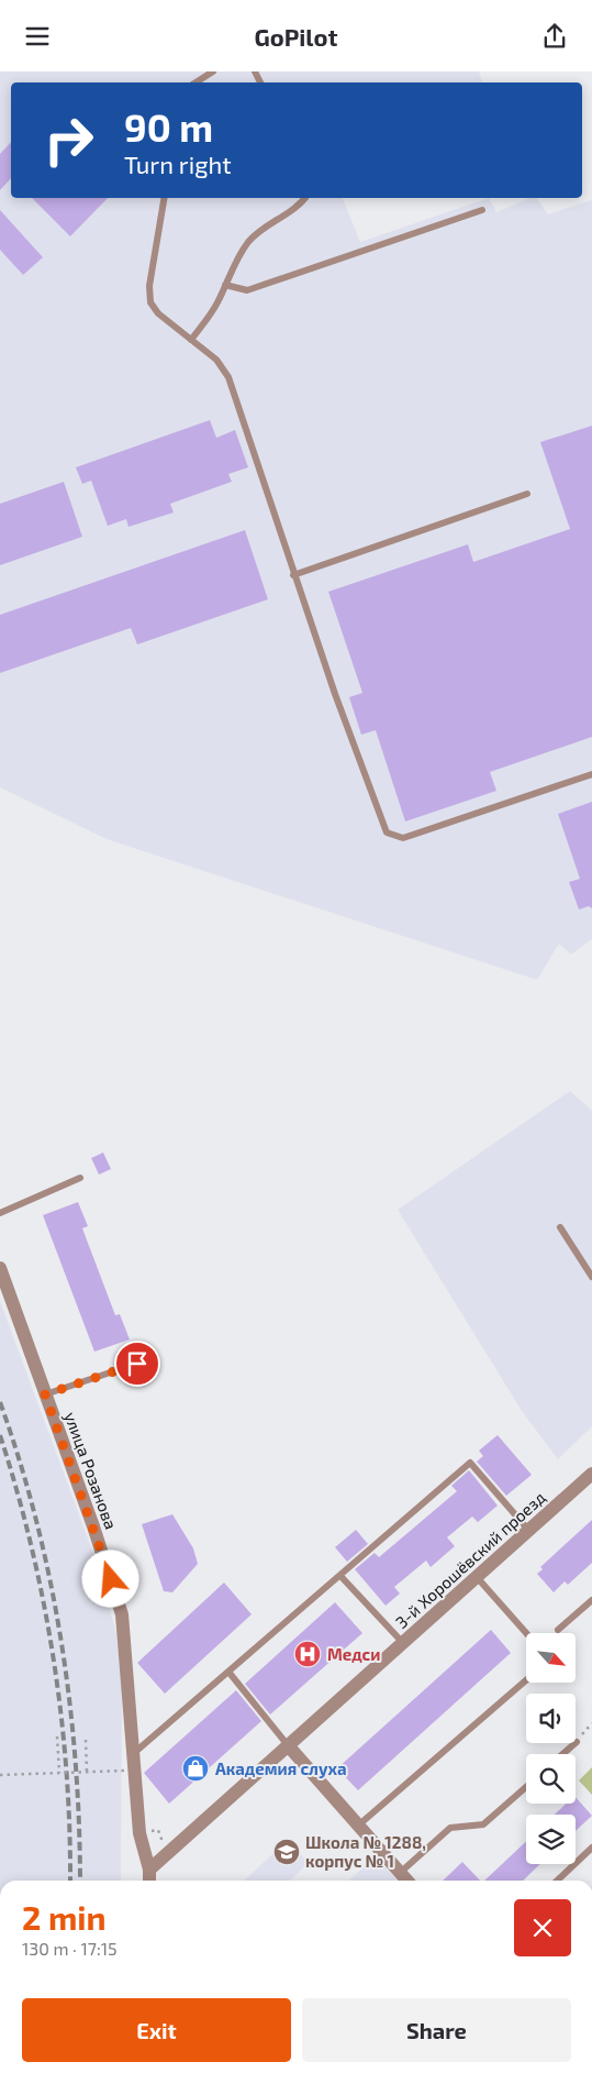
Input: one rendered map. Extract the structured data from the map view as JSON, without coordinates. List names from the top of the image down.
{
  "streets": {
    "street": ["улица Розанова", "3-й Хорошёвский проезд"]
  },
  "crossings": [
    ["улица Розанова", "3-й Хорошёвский проезд"]
  ],
  "places": {
    "hospital": ["Медси"],
    "shop": ["Академия слуха"],
    "school or university": ["Школа № 1288, корпус № 1"]
  },
  "north": "bottom right",
  "page": {
    "header": "GoPilot",
    "turn": ["90 m", "Turn right"],
    "heading": ["2 min", "130 m · 17:15"],
    "buttons": ["Exit", "Share"]
  }
}
